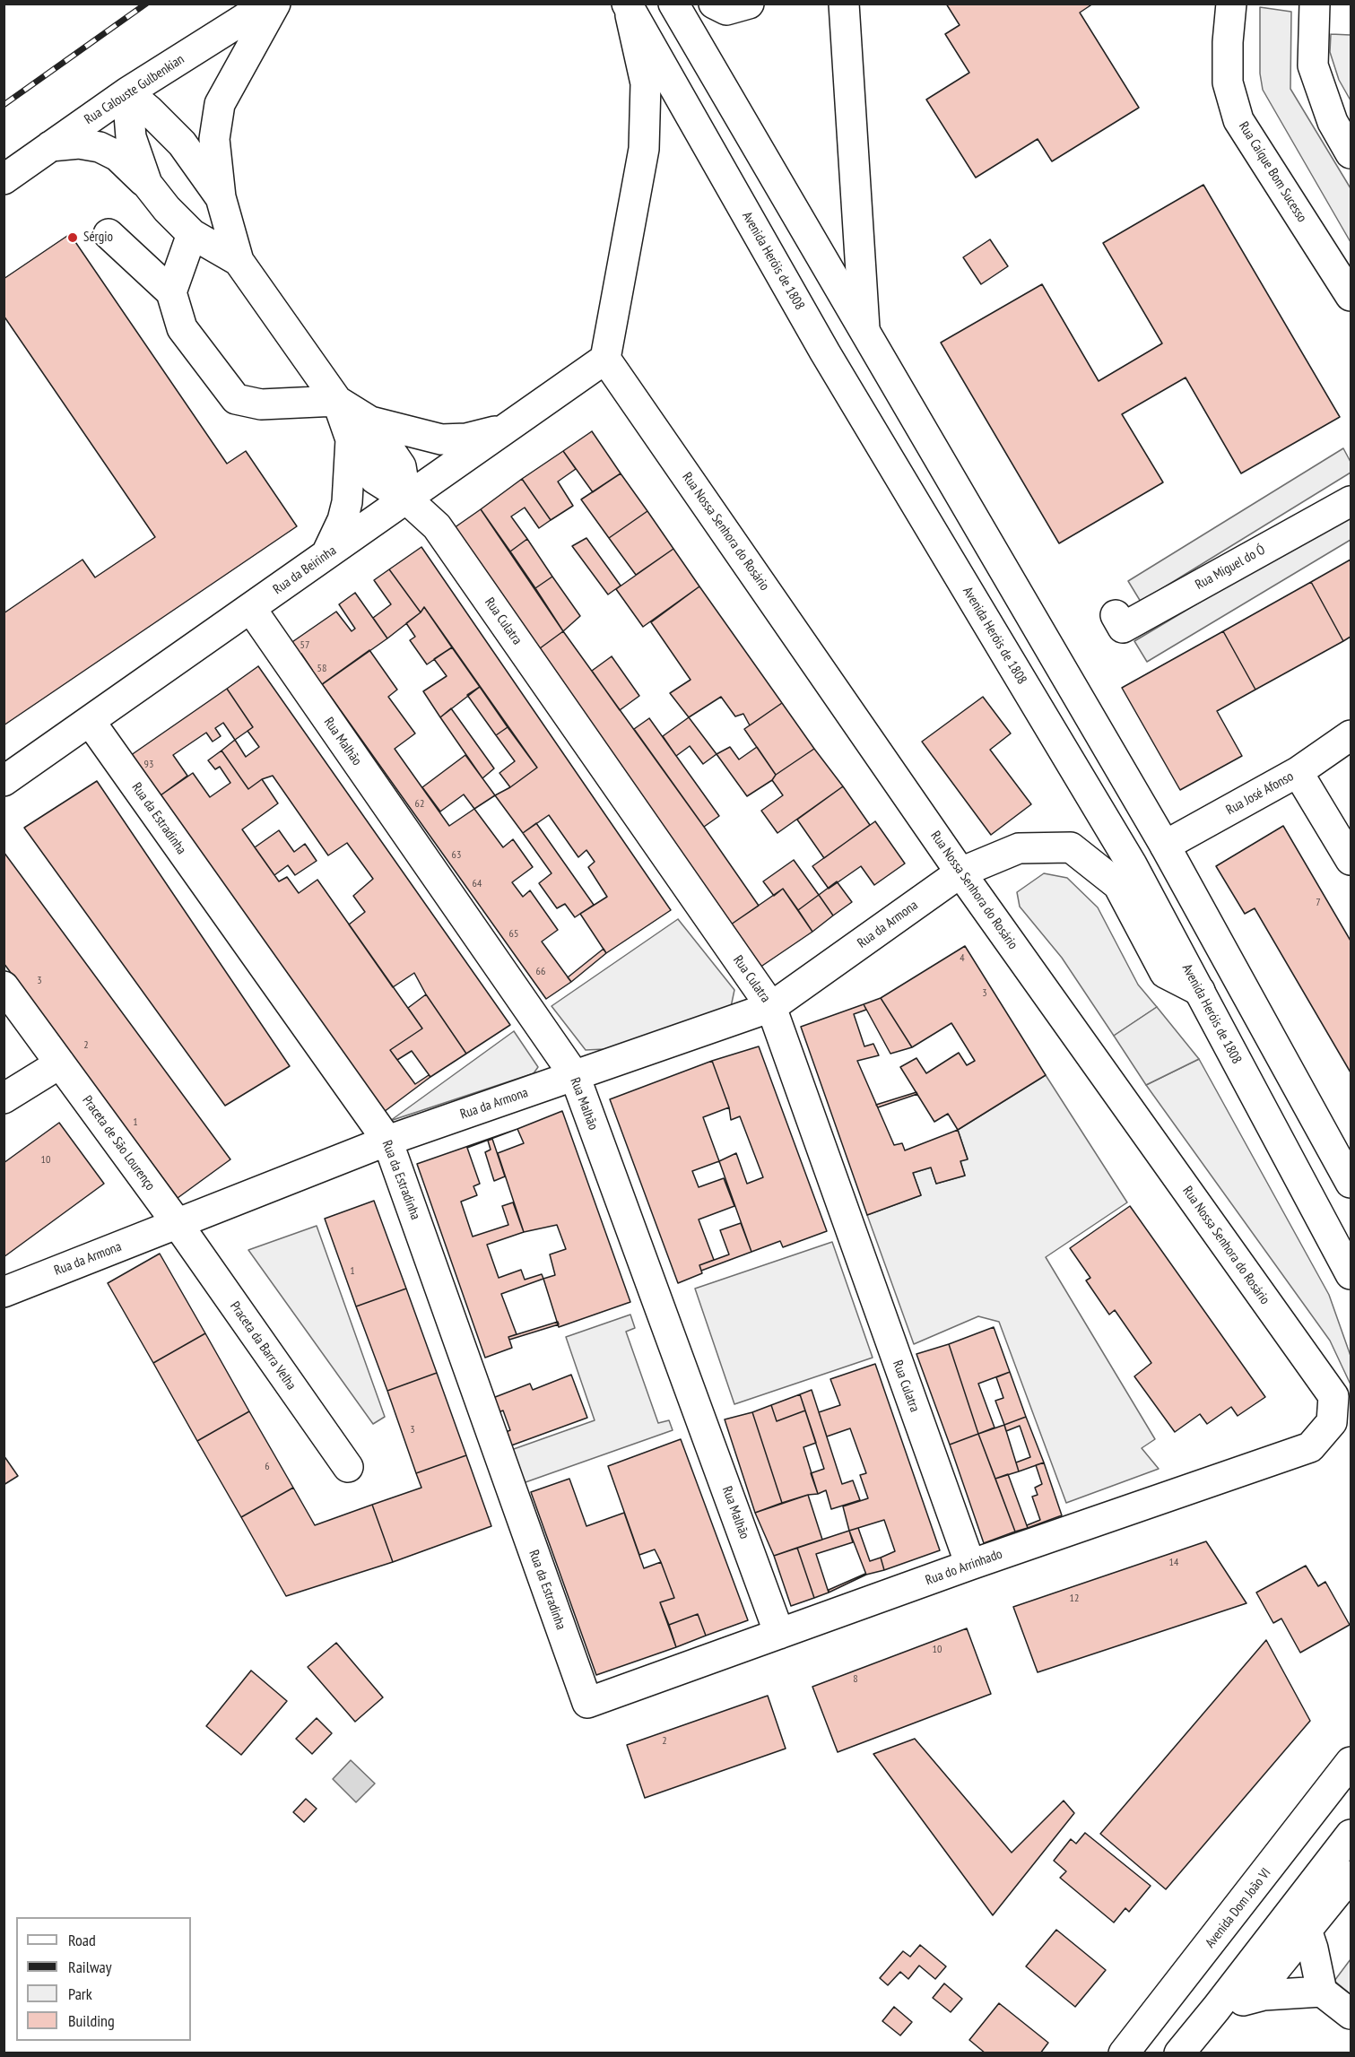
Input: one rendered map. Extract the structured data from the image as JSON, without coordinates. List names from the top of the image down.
{
  "streets": {
    "street": [
      "Rua Calouste Gulbenkian",
      "Rua Caíque Bom Sucesso",
      "Avenida Heróis de 1808",
      "Rua Nossa Senhora do Rosário",
      "Rua Miguel do Ó",
      "Rua da Beirinha",
      "Rua Culatra",
      "Rua Malhão",
      "Rua José Afonso",
      "Rua da Estradinha",
      "Rua da Armona",
      "Praceta de São Lourenço",
      "Praceta da Barra Velha",
      "Rua do Arrinhado",
      "Avenida Dom João VI"
    ]
  },
  "crossings": [
    ["Avenida Heróis de 1808", "Rua da Armona"],
    ["Rua Nossa Senhora do Rosário", "Rua da Beirinha"],
    ["Rua Nossa Senhora do Rosário", "Rua da Armona"],
    ["Rua Nossa Senhora do Rosário", "Rua do Arrinhado"],
    ["Rua da Beirinha", "Rua Culatra"],
    ["Rua da Beirinha", "Rua Malhão"],
    ["Rua da Beirinha", "Rua da Estradinha"],
    ["Rua Culatra", "Rua da Armona"],
    ["Rua Culatra", "Rua do Arrinhado"],
    ["Rua Malhão", "Rua da Armona"],
    ["Rua Malhão", "Rua do Arrinhado"],
    ["Rua da Estradinha", "Rua da Armona"],
    ["Rua da Estradinha", "Rua do Arrinhado"],
    ["Rua da Armona", "Praceta de São Lourenço"],
    ["Rua da Armona", "Praceta da Barra Velha"],
    ["Praceta de São Lourenço", "Praceta da Barra Velha"]
  ],
  "places": ["Sérgio"],
  "house_numbers": [
    "57",
    "58",
    "93",
    "62",
    "63",
    "64",
    "7",
    "65",
    "4",
    "66",
    "3",
    "3",
    "2",
    "1",
    "10",
    "1",
    "3",
    "6",
    "14",
    "12",
    "10",
    "8",
    "2"
  ],
  "legend": [
    "Road",
    "Railway",
    "Park",
    "Building"
  ]
}
